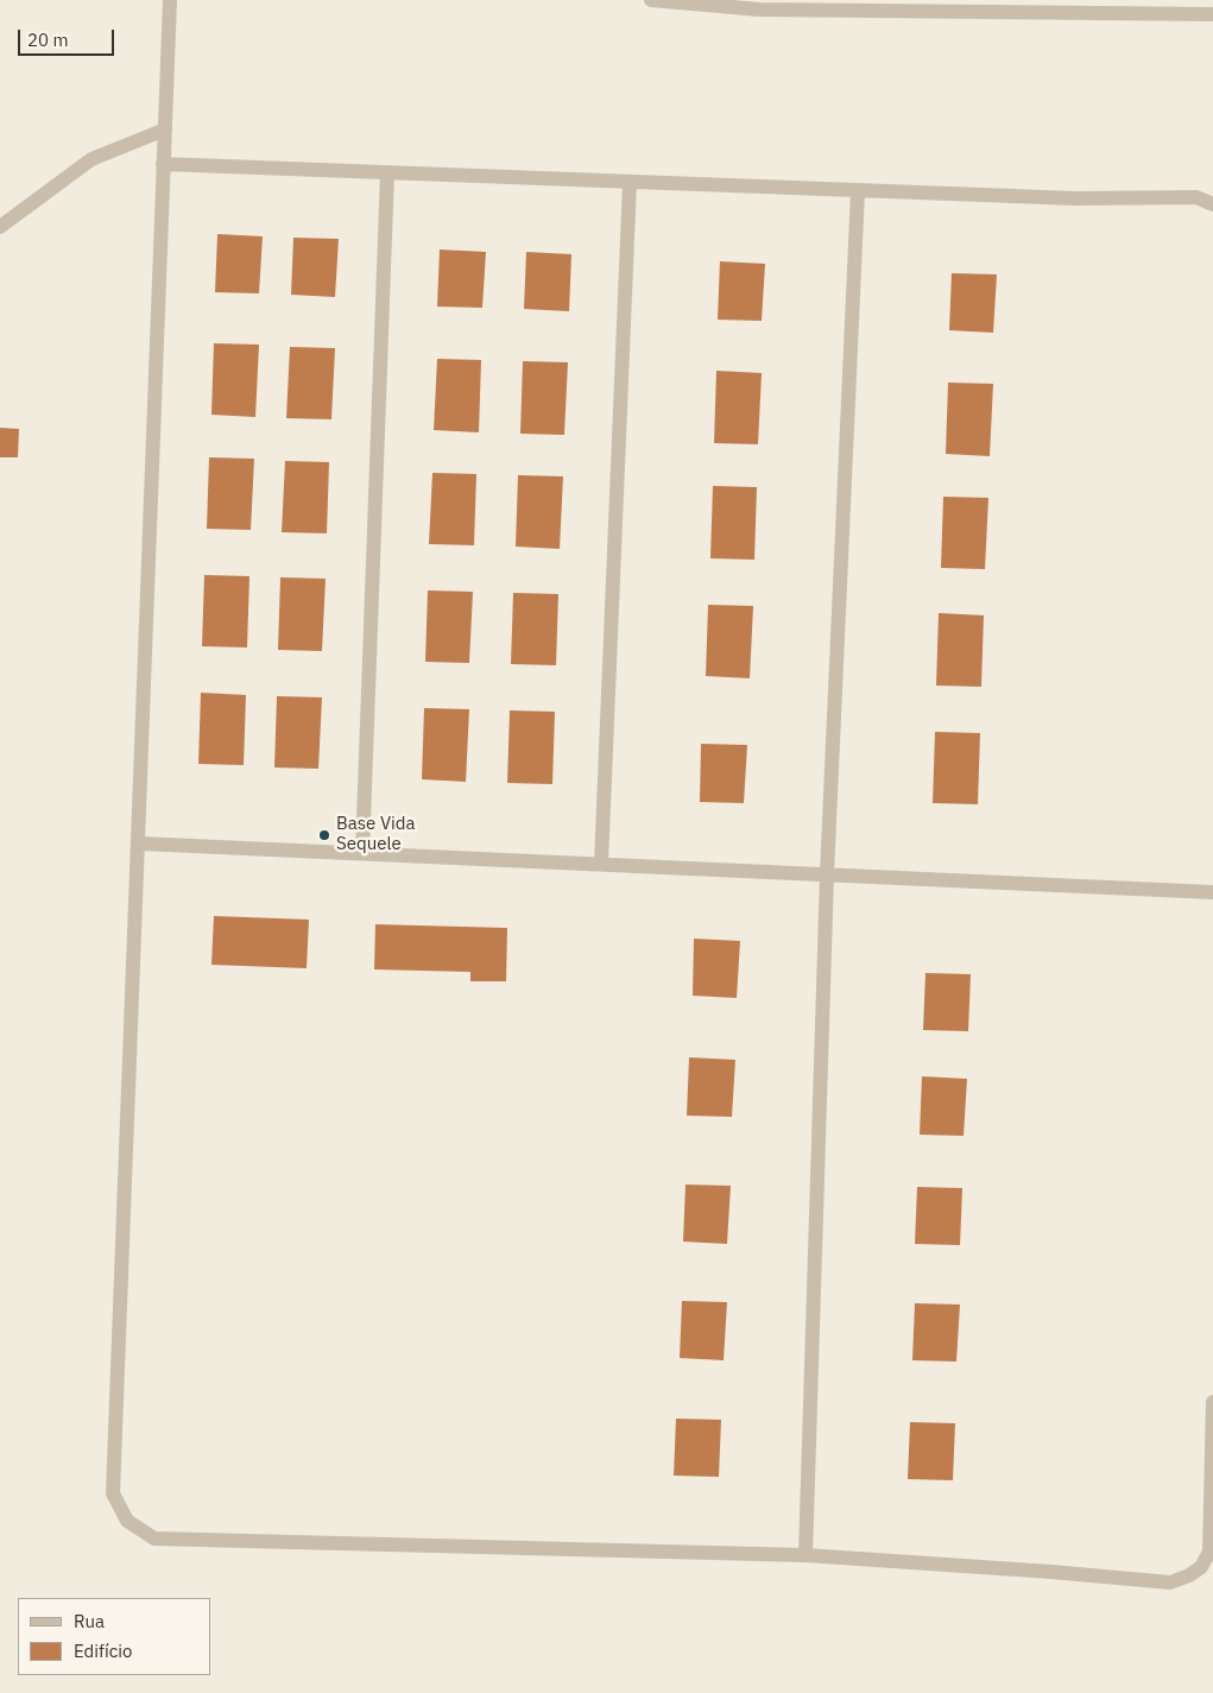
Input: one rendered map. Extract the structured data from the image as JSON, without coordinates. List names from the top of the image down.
{
  "places": ["Base Vida Sequele"],
  "legend": ["Rua", "Edifício"],
  "scale_bar": "20 m"
}
